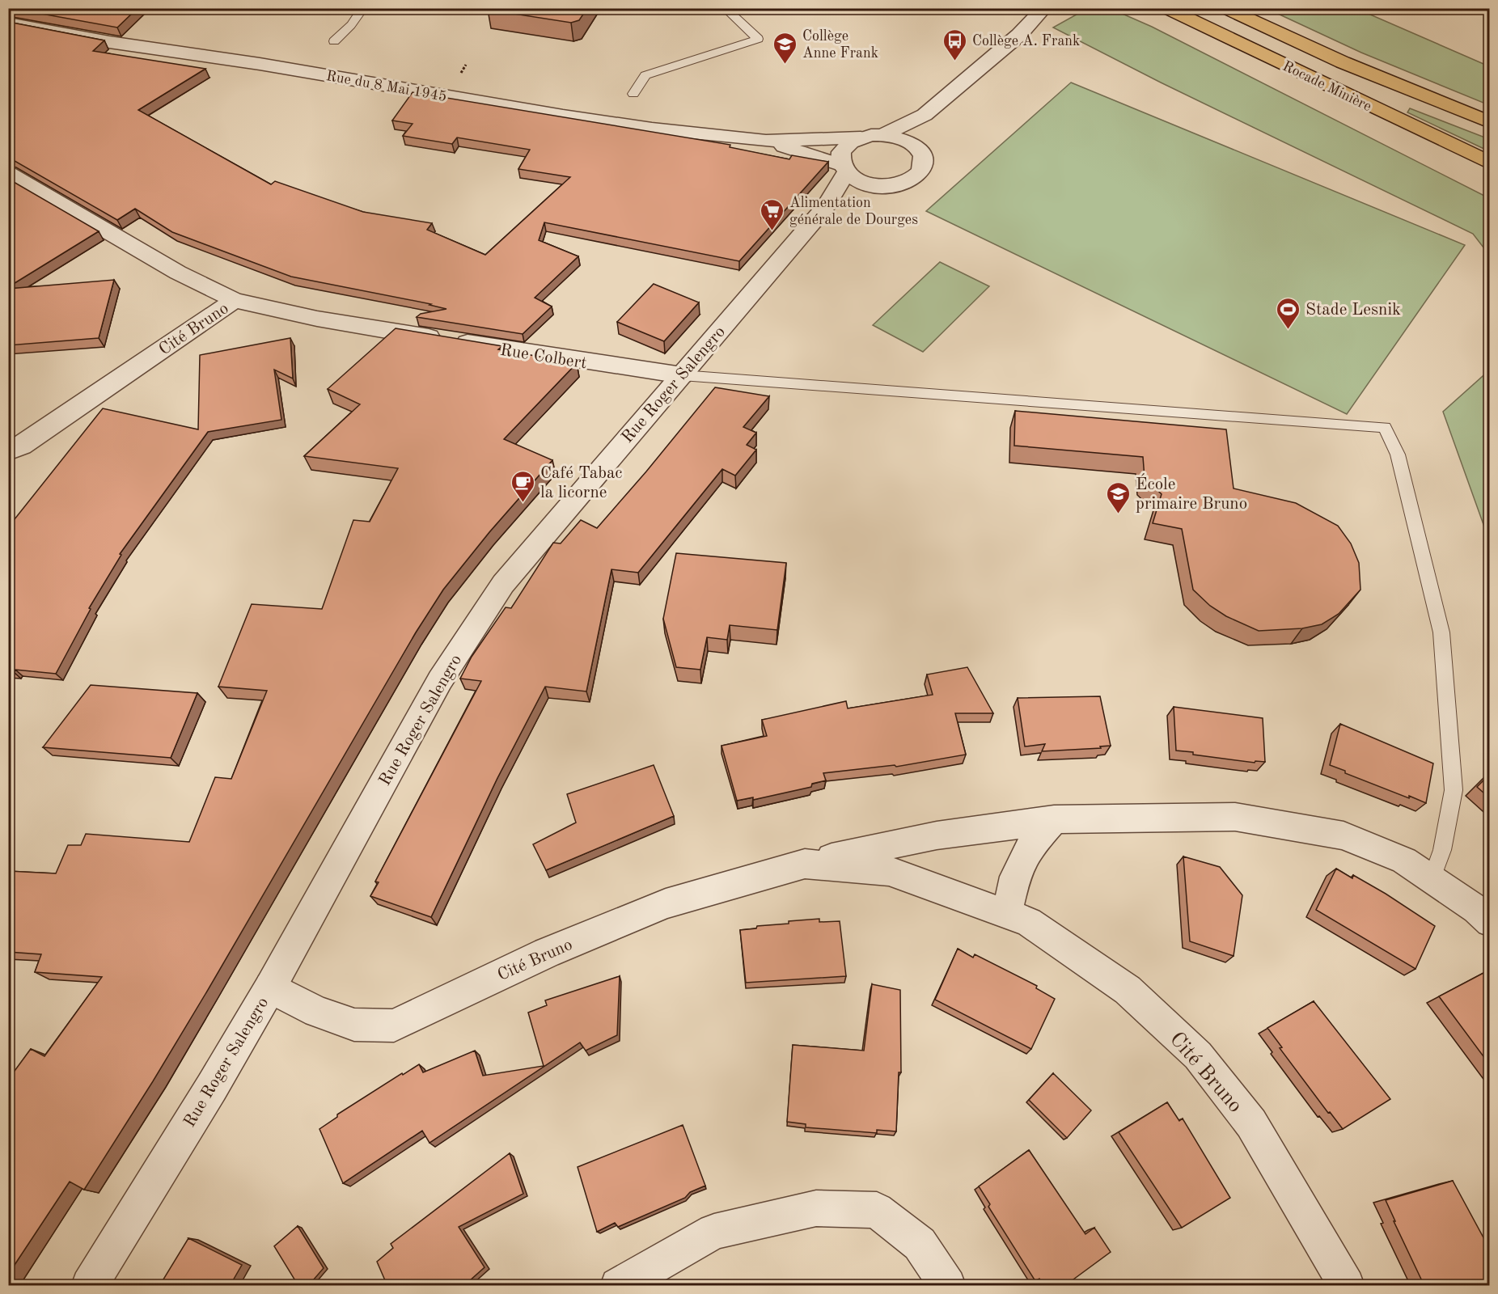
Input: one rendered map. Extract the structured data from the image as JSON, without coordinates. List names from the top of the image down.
{
  "streets": {
    "highway": ["Rocade Minière"],
    "street": [
      "Rue du 8 Mai 1945",
      "Cité Bruno",
      "Rue Colbert",
      "Rue Roger Salengro"
    ]
  },
  "crossings": [
    ["Rue du 8 Mai 1945", "Rue Roger Salengro"],
    ["Cité Bruno", "Rue Colbert"],
    ["Cité Bruno", "Rue Roger Salengro"],
    ["Rue Colbert", "Rue Roger Salengro"]
  ],
  "places": {
    "bus stop": ["Collège A. Frank"],
    "school or university": ["Collège Anne Frank", "École primaire Bruno"],
    "supermarket": ["Alimentation générale de Dourges"],
    "sports": ["Stade Lesnik"],
    "cafe": ["Café Tabac la licorne"]
  }
}
